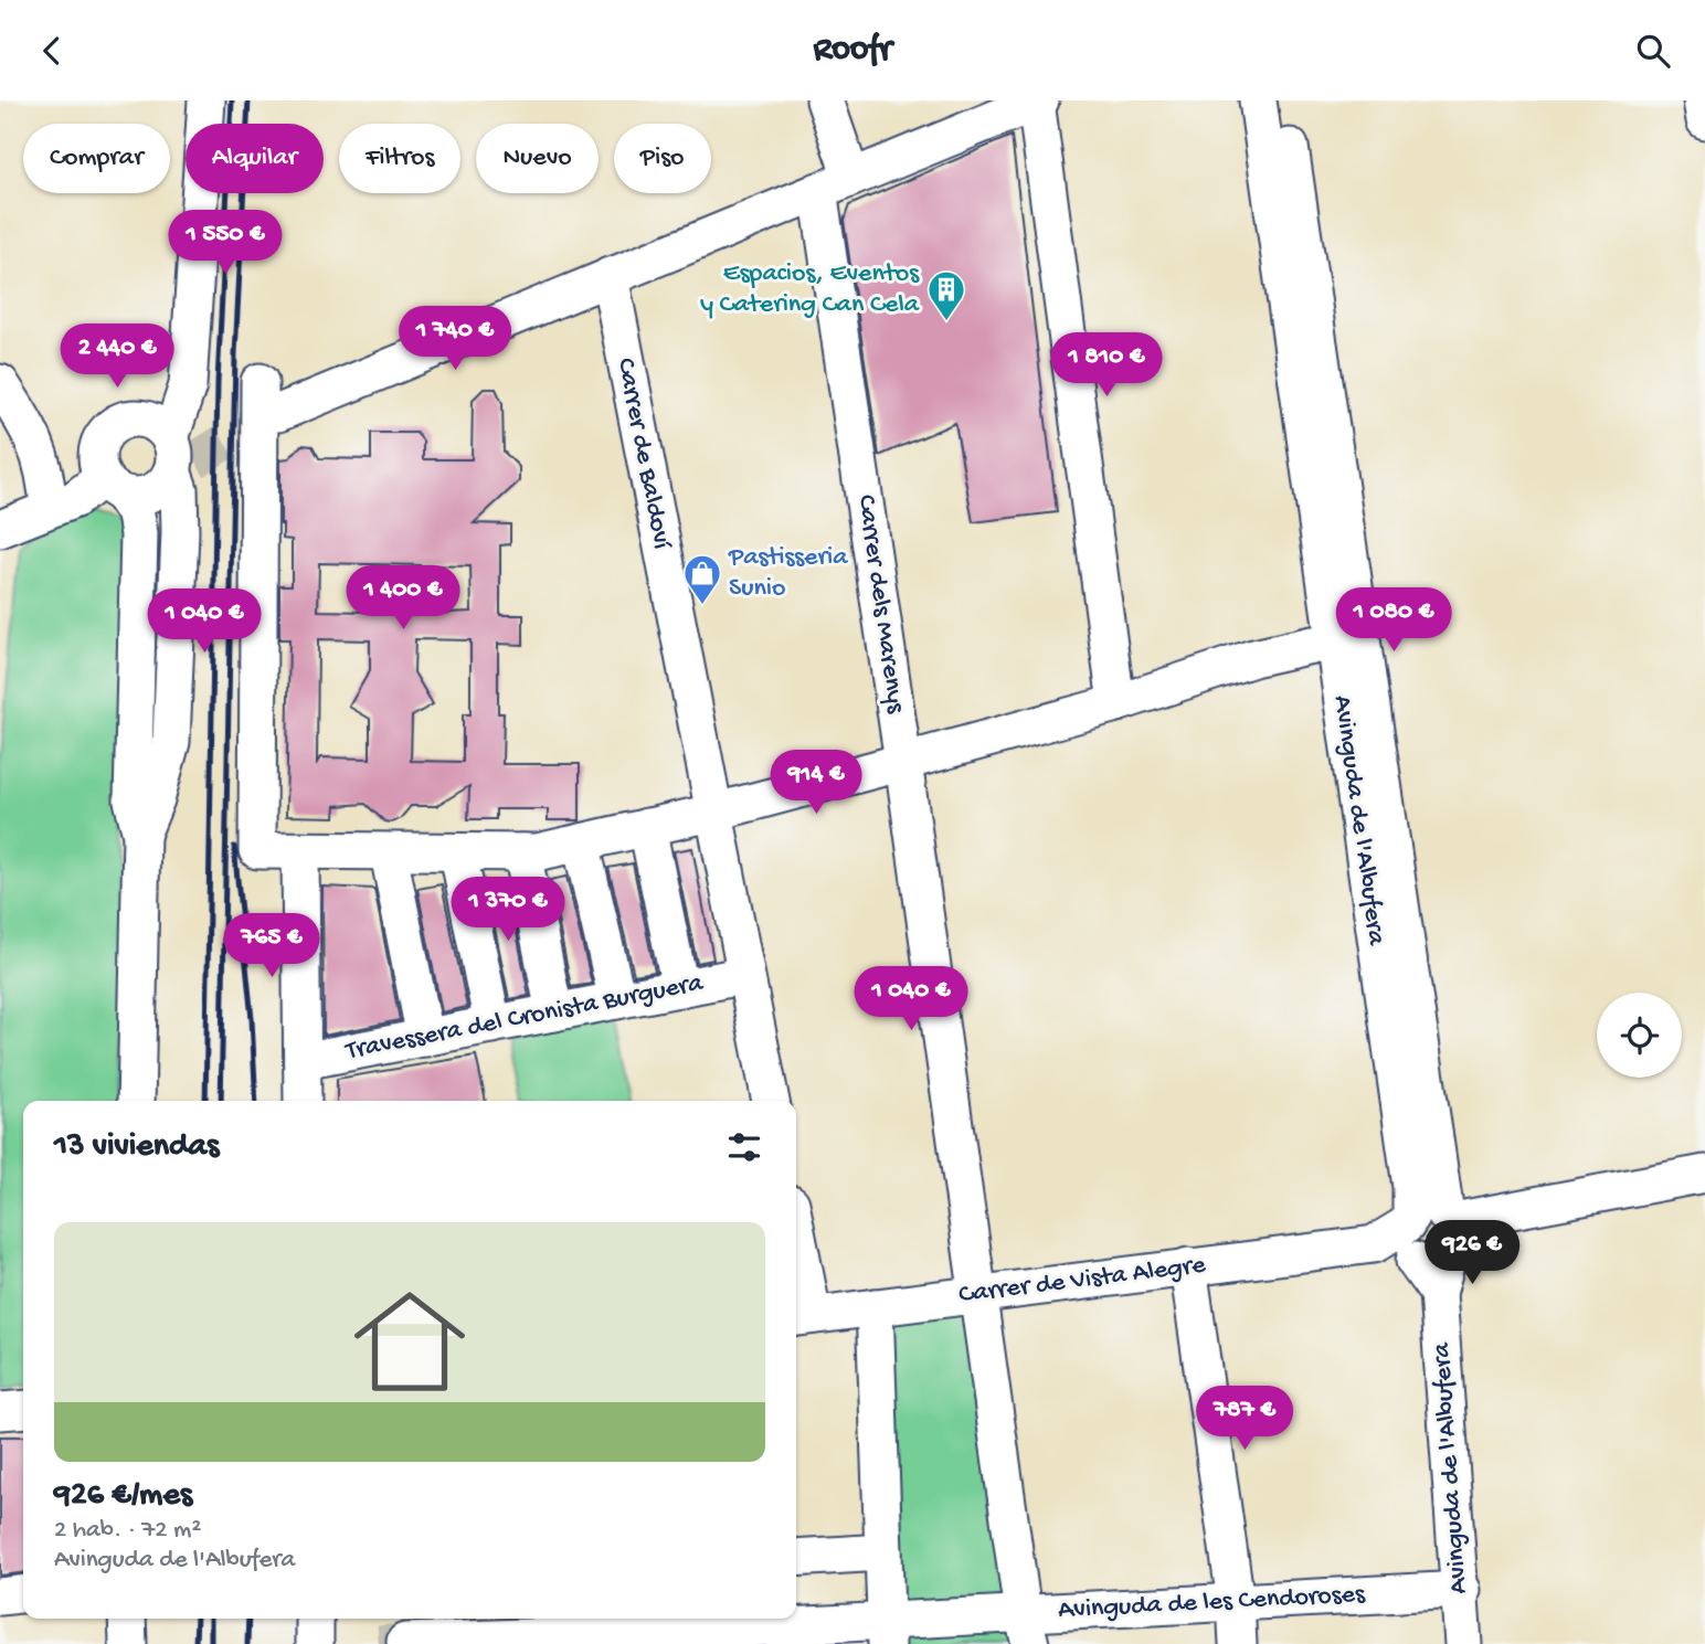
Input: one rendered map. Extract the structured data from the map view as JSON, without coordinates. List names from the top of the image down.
{
  "streets": {
    "street": [
      "Carrer de Baldoví",
      "Carrer dels Marenys",
      "Avinguda de l'Albufera",
      "Travessera del Cronista Burguera",
      "Carrer de Vista Alegre",
      "Avinguda de les Cendoroses"
    ]
  },
  "crossings": [
    ["Carrer de Baldoví", "Travessera del Cronista Burguera"],
    ["Carrer dels Marenys", "Carrer de Vista Alegre"],
    ["Carrer dels Marenys", "Avinguda de les Cendoroses"],
    ["Avinguda de l'Albufera", "Carrer de Vista Alegre"],
    ["Avinguda de l'Albufera", "Avinguda de les Cendoroses"]
  ],
  "places": {
    "building": ["Espacios, Eventos y Catering Can Cela"],
    "shop": ["Pastisseria Sunio"]
  },
  "page": {
    "header": "Roofr",
    "chip": [
      "Comprar",
      "Alquilar",
      "Filtros",
      "Nuevo",
      "Piso"
    ],
    "price": [
      "1 550 €",
      "1 740 €",
      "2 440 €",
      "1 810 €",
      "1 400 €",
      "1 080 €",
      "1 040 €",
      "914 €",
      "1 370 €",
      "765 €",
      "1 040 €",
      "926 €",
      "787 €"
    ],
    "heading": "13 viviendas",
    "list": [
      {
        "name": "926 €/mes",
        "note": "2 hab. · 72 m² · Avinguda de l'Albufera"
      }
    ]
  }
}
